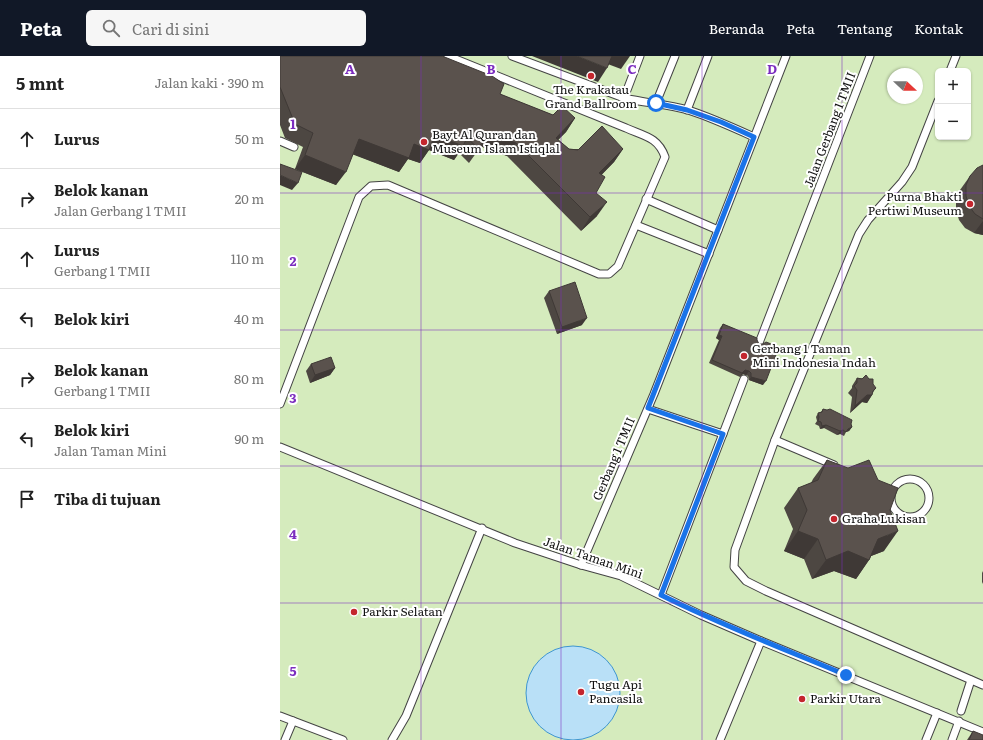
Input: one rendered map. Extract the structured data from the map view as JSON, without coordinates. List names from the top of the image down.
{
  "streets": {
    "lane": ["Jalan Gerbang 1 TMII", "Gerbang 1 TMII", "Jalan Taman Mini"]
  },
  "crossings": [
    ["Gerbang 1 TMII", "Jalan Taman Mini"]
  ],
  "places": [
    "The Krakatau Grand Ballroom",
    "Bayt Al Quran dan Museum Islam Istiqlal",
    "Purna Bhakti Pertiwi Museum",
    "Gerbang 1 Taman Mini Indonesia Indah",
    "Graha Lukisan",
    "Parkir Selatan",
    "Tugu Api Pancasila",
    "Parkir Utara"
  ],
  "north": "right",
  "page": {
    "header": "Peta",
    "search": "Cari di sini",
    "nav": [
      "Beranda",
      "Peta",
      "Tentang",
      "Kontak"
    ],
    "heading": ["5 mnt", "Jalan kaki · 390 m"],
    "map_buttons": ["+", "−"],
    "list": [
      ["Lurus", "50 m"],
      ["Belok kanan", "Jalan Gerbang 1 TMII", "20 m"],
      ["Lurus", "Gerbang 1 TMII", "110 m"],
      ["Belok kiri", "40 m"],
      ["Belok kanan", "Gerbang 1 TMII", "80 m"],
      ["Belok kiri", "Jalan Taman Mini", "90 m"],
      "Tiba di tujuan"
    ]
  },
  "grid": {
    "columns": [
      "A",
      "B",
      "C",
      "D"
    ],
    "rows": [
      "1",
      "2",
      "3",
      "4",
      "5"
    ]
  }
}
